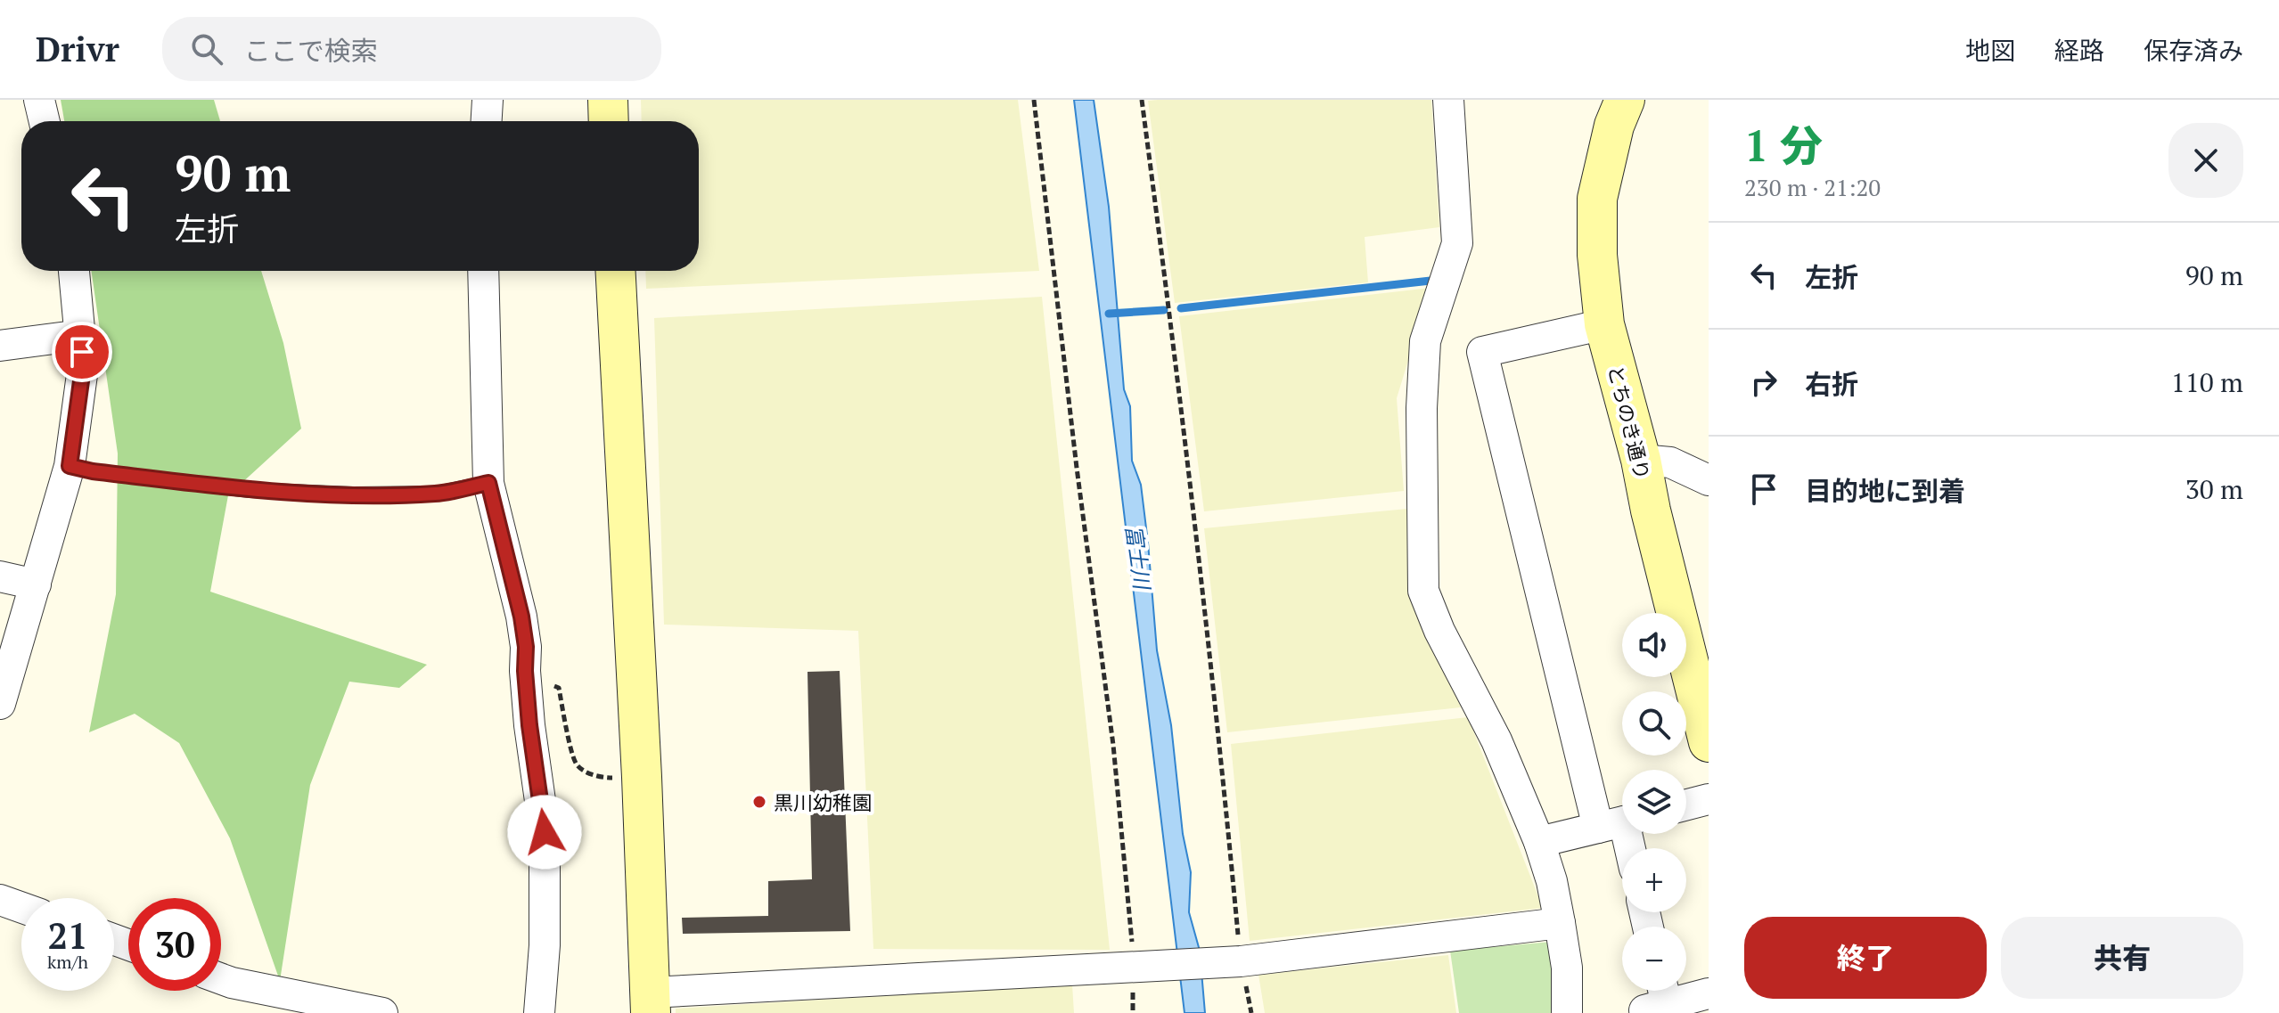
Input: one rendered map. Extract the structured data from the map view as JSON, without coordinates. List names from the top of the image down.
{
  "streets": {
    "street": ["とちのき通り"]
  },
  "water": ["富士川"],
  "places": ["黒川幼稚園"],
  "page": {
    "header": "Drivr",
    "search": "ここで検索",
    "nav": ["地図", "経路", "保存済み"],
    "heading": ["1 分", "230 m · 21:20"],
    "turn": ["90 m", "左折"],
    "list": [
      {
        "name": "左折",
        "value": "90 m"
      },
      {
        "name": "右折",
        "value": "110 m"
      },
      {
        "name": "目的地に到着",
        "value": "30 m"
      }
    ],
    "map_buttons": ["+", "−"],
    "speed": "21 km/h",
    "limit": "30",
    "buttons": ["終了", "共有"]
  }
}
